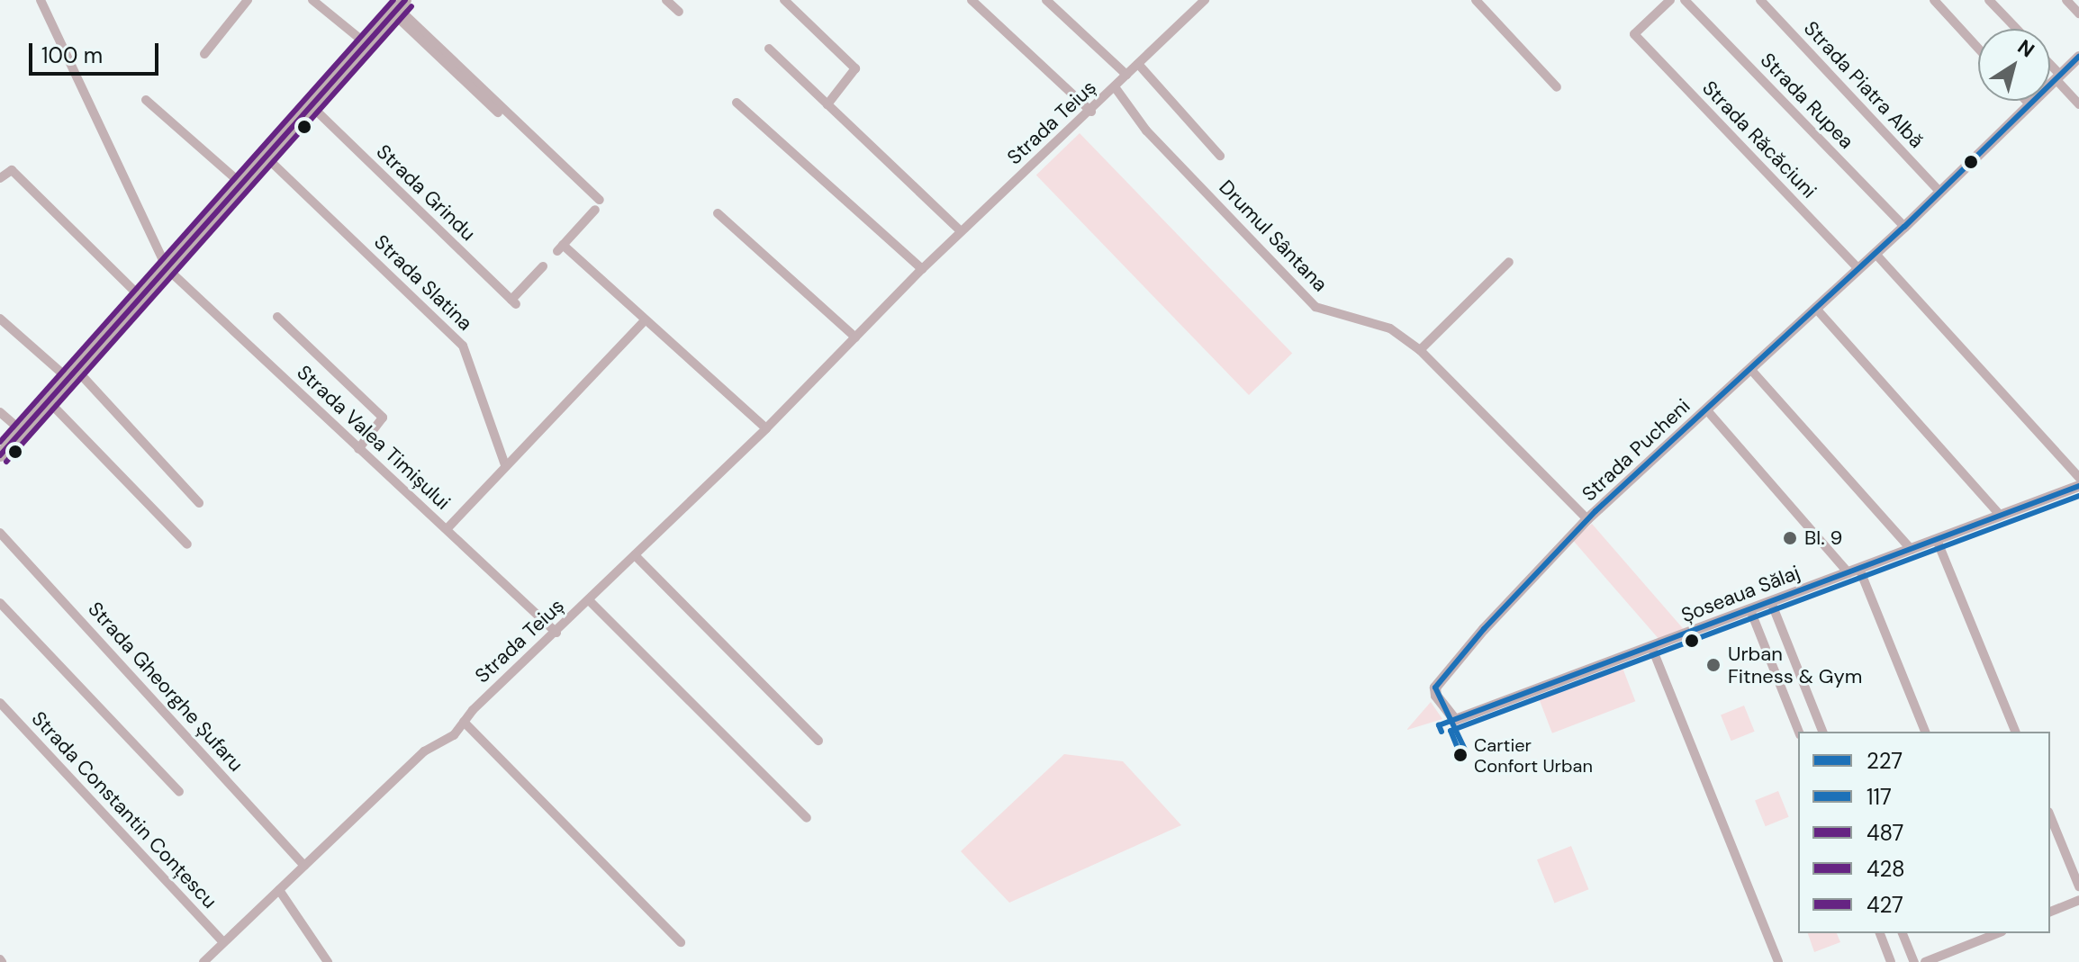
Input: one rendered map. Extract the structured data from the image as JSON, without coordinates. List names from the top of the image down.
{
  "streets": {
    "street": [
      "Strada Piatra Albă",
      "Strada Rupea",
      "Strada Teiuș",
      "Strada Răcăciuni",
      "Strada Grindu",
      "Drumul Sântana",
      "Strada Slatina",
      "Strada Valea Timișului",
      "Strada Pucheni",
      "Șoseaua Sălaj",
      "Strada Gheorghe Șufaru",
      "Strada Constantin Conțescu"
    ]
  },
  "crossings": [
    ["Strada Piatra Albă", "Strada Pucheni"],
    ["Strada Rupea", "Strada Pucheni"],
    ["Strada Teiuș", "Drumul Sântana"],
    ["Strada Teiuș", "Strada Valea Timișului"],
    ["Strada Teiuș", "Strada Gheorghe Șufaru"],
    ["Strada Teiuș", "Strada Constantin Conțescu"],
    ["Strada Răcăciuni", "Strada Pucheni"],
    ["Drumul Sântana", "Strada Pucheni"],
    ["Strada Pucheni", "Șoseaua Sălaj"]
  ],
  "places": ["Bl. 9", "Urban Fitness & Gym", "Cartier Confort Urban"],
  "lines": [
    "transit line 487",
    "transit line 427",
    "transit line 428",
    "transit line 227",
    "transit line 117"
  ],
  "legend": [
    "227",
    "117",
    "487",
    "428",
    "427"
  ],
  "scale_bar": "100 m",
  "north": "top right"
}
